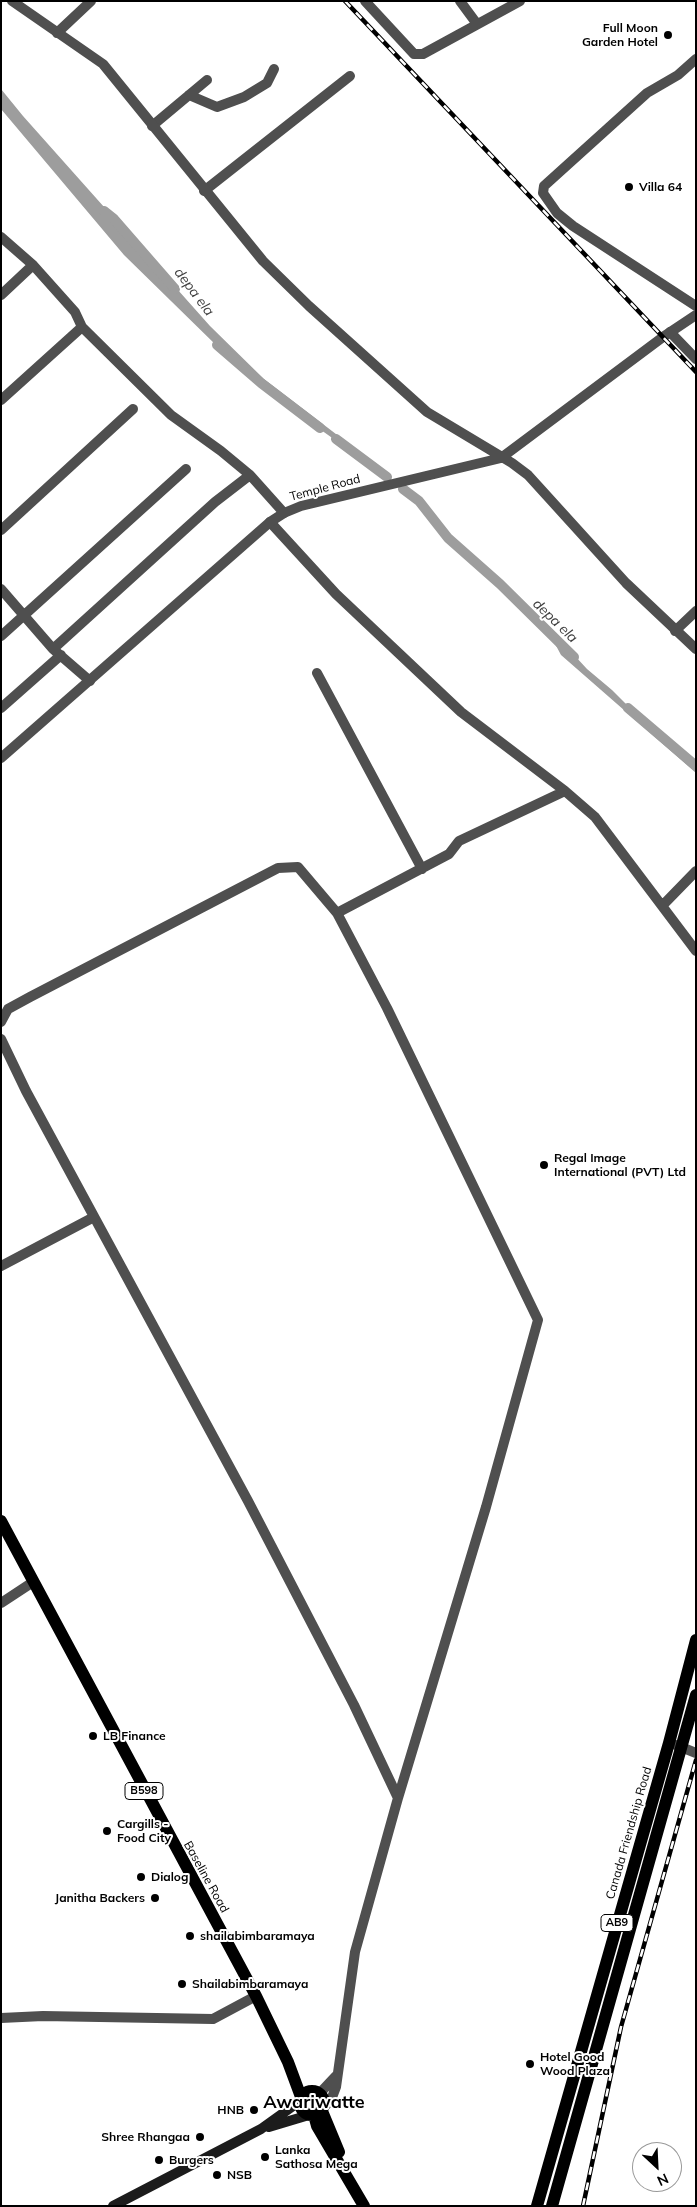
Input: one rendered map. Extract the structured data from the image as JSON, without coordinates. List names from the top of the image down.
{
  "streets": {
    "main road": [
      "B598",
      "Canada Friendship Road",
      "Baseline Road",
      "AB9"
    ],
    "street": ["Temple Road"]
  },
  "districts": ["Awariwatte"],
  "water": ["depa ela"],
  "places": [
    "Full Moon Garden Hotel",
    "Villa 64",
    "Regal Image International (PVT) Ltd",
    "LB Finance",
    "Cargills - Food City",
    "Dialog",
    "Janitha Backers",
    "shailabimbaramaya",
    "Shailabimbaramaya",
    "Hotel Good Wood Plaza",
    "HNB",
    "Shree Rhangaa",
    "Lanka Sathosa Mega",
    "Burgers",
    "NSB"
  ],
  "north": "bottom right"
}
